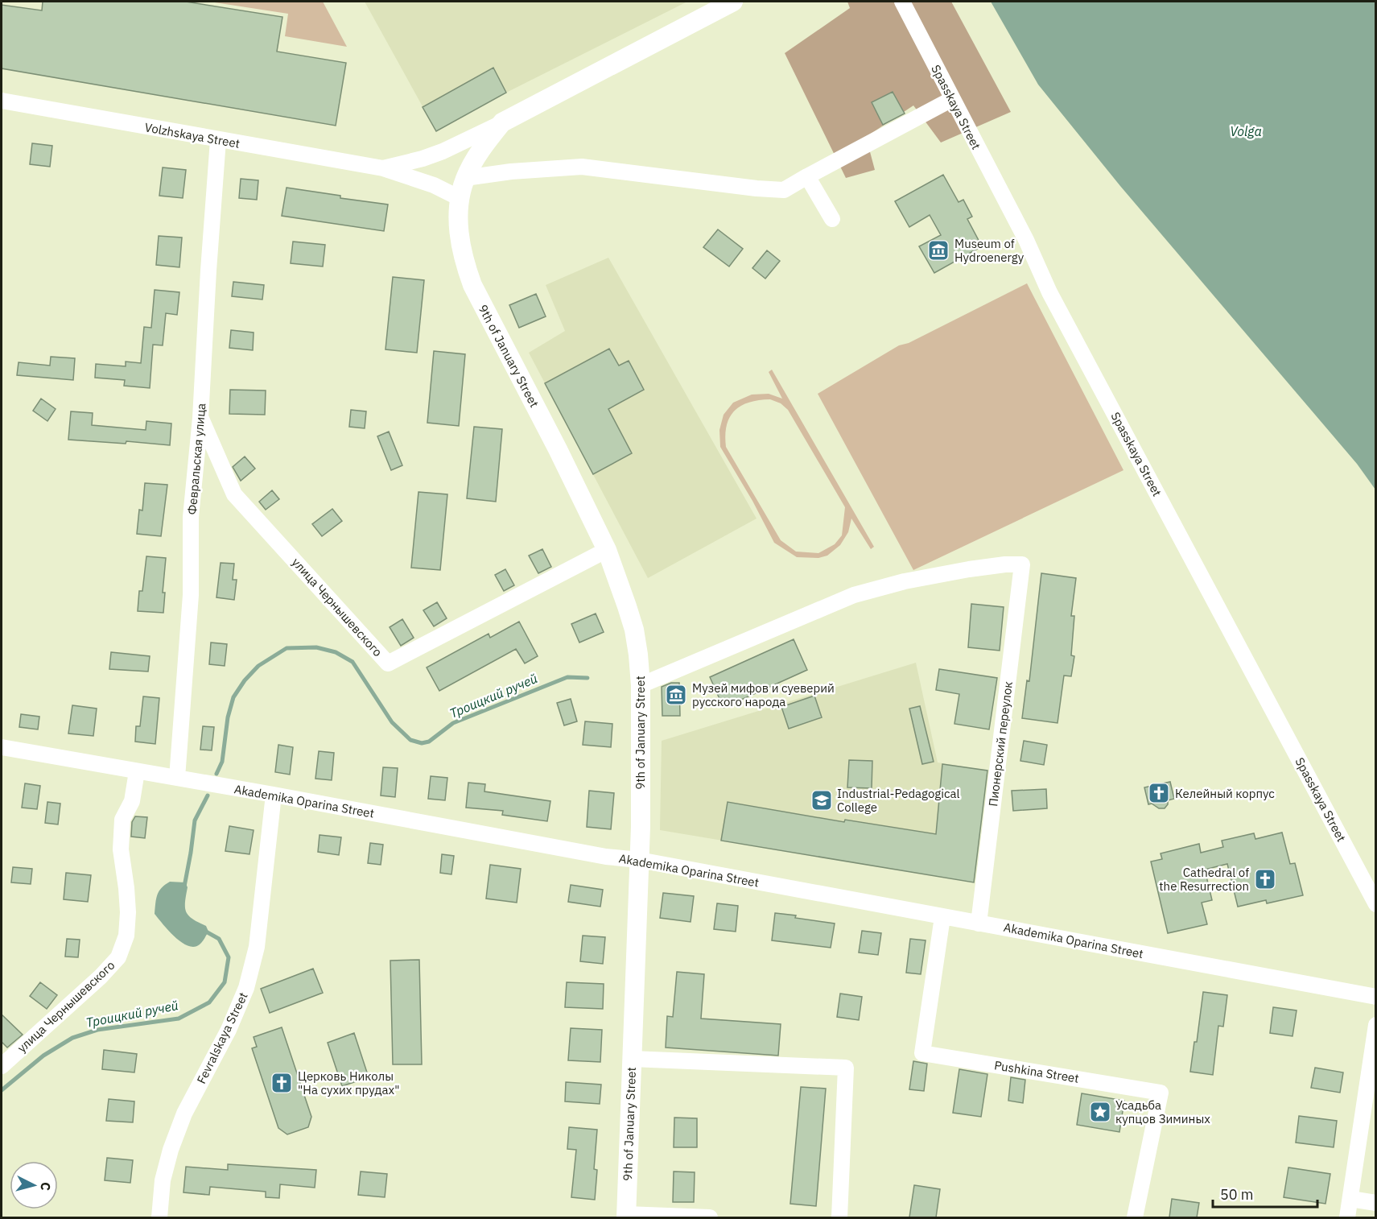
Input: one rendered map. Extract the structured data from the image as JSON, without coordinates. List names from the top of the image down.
{
  "streets": {
    "main road": ["9th of January Street"],
    "street": [
      "Spasskaya Street",
      "Volzhskaya Street",
      "Февральская улица",
      "улица Чернышевского",
      "Пионерский переулок",
      "Akademika Oparina Street",
      "Fevralskaya Street",
      "Pushkina Street"
    ]
  },
  "crossings": [
    ["Volzhskaya Street", "9th of January Street"],
    ["Volzhskaya Street", "Февральская улица"],
    ["9th of January Street", "улица Чернышевского"],
    ["9th of January Street", "Пионерский переулок"],
    ["9th of January Street", "Akademika Oparina Street"],
    ["Февральская улица", "улица Чернышевского"],
    ["Февральская улица", "Akademika Oparina Street"],
    ["улица Чернышевского", "Akademika Oparina Street"],
    ["Пионерский переулок", "Akademika Oparina Street"],
    ["Akademika Oparina Street", "Fevralskaya Street"],
    ["Akademika Oparina Street", "Pushkina Street"]
  ],
  "water": ["Volga", "Троицкий ручей"],
  "places": {
    "museum": ["Museum of Hydroenergy", "Музей мифов и суеверий русского народа"],
    "church": ["Келейный корпус", "Cathedral of the Resurrection", "Церковь Николы \"На сухих прудах\""],
    "school or university": ["Industrial-Pedagogical College"],
    "place": ["Усадьба купцов Зиминых"]
  },
  "scale_bar": "50 m",
  "north": "right"
}
